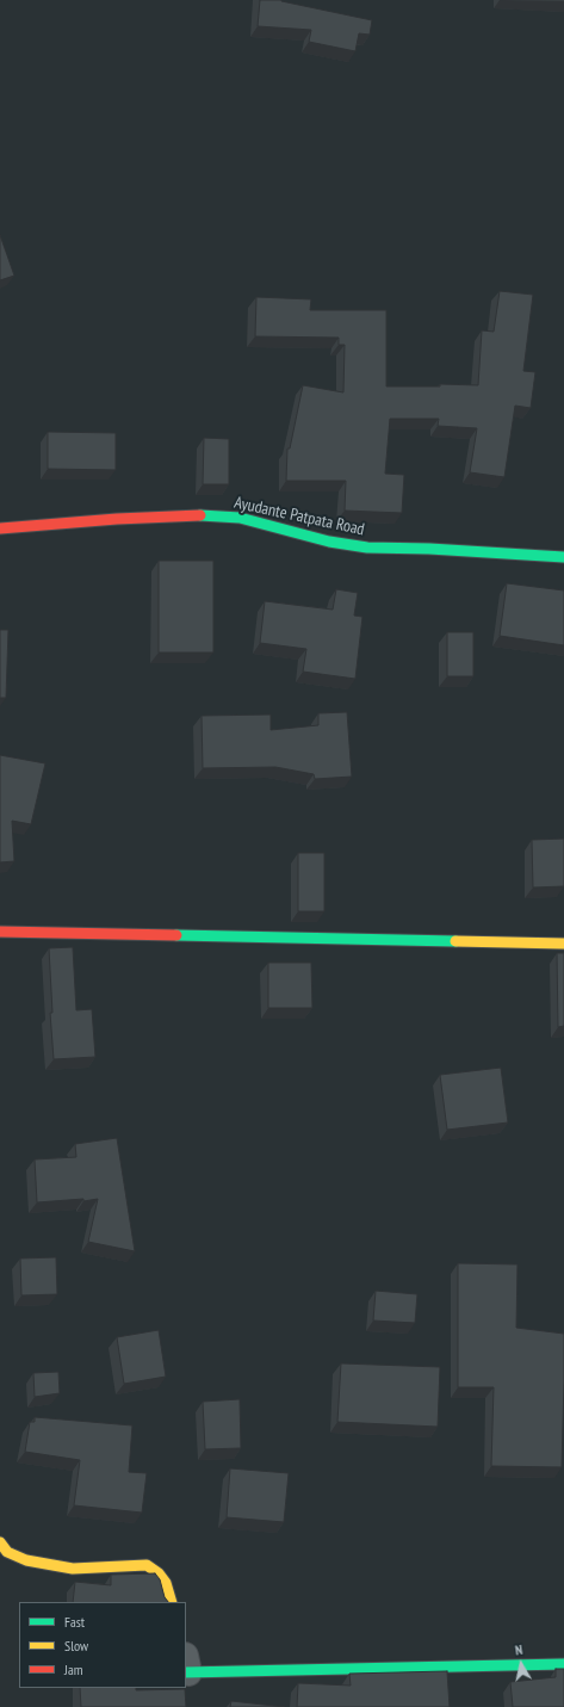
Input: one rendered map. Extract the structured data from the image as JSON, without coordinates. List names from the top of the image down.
{
  "streets": {
    "street": ["Ayudante Patpata Road"]
  },
  "legend": ["Fast", "Slow", "Jam"],
  "north": "top"
}
